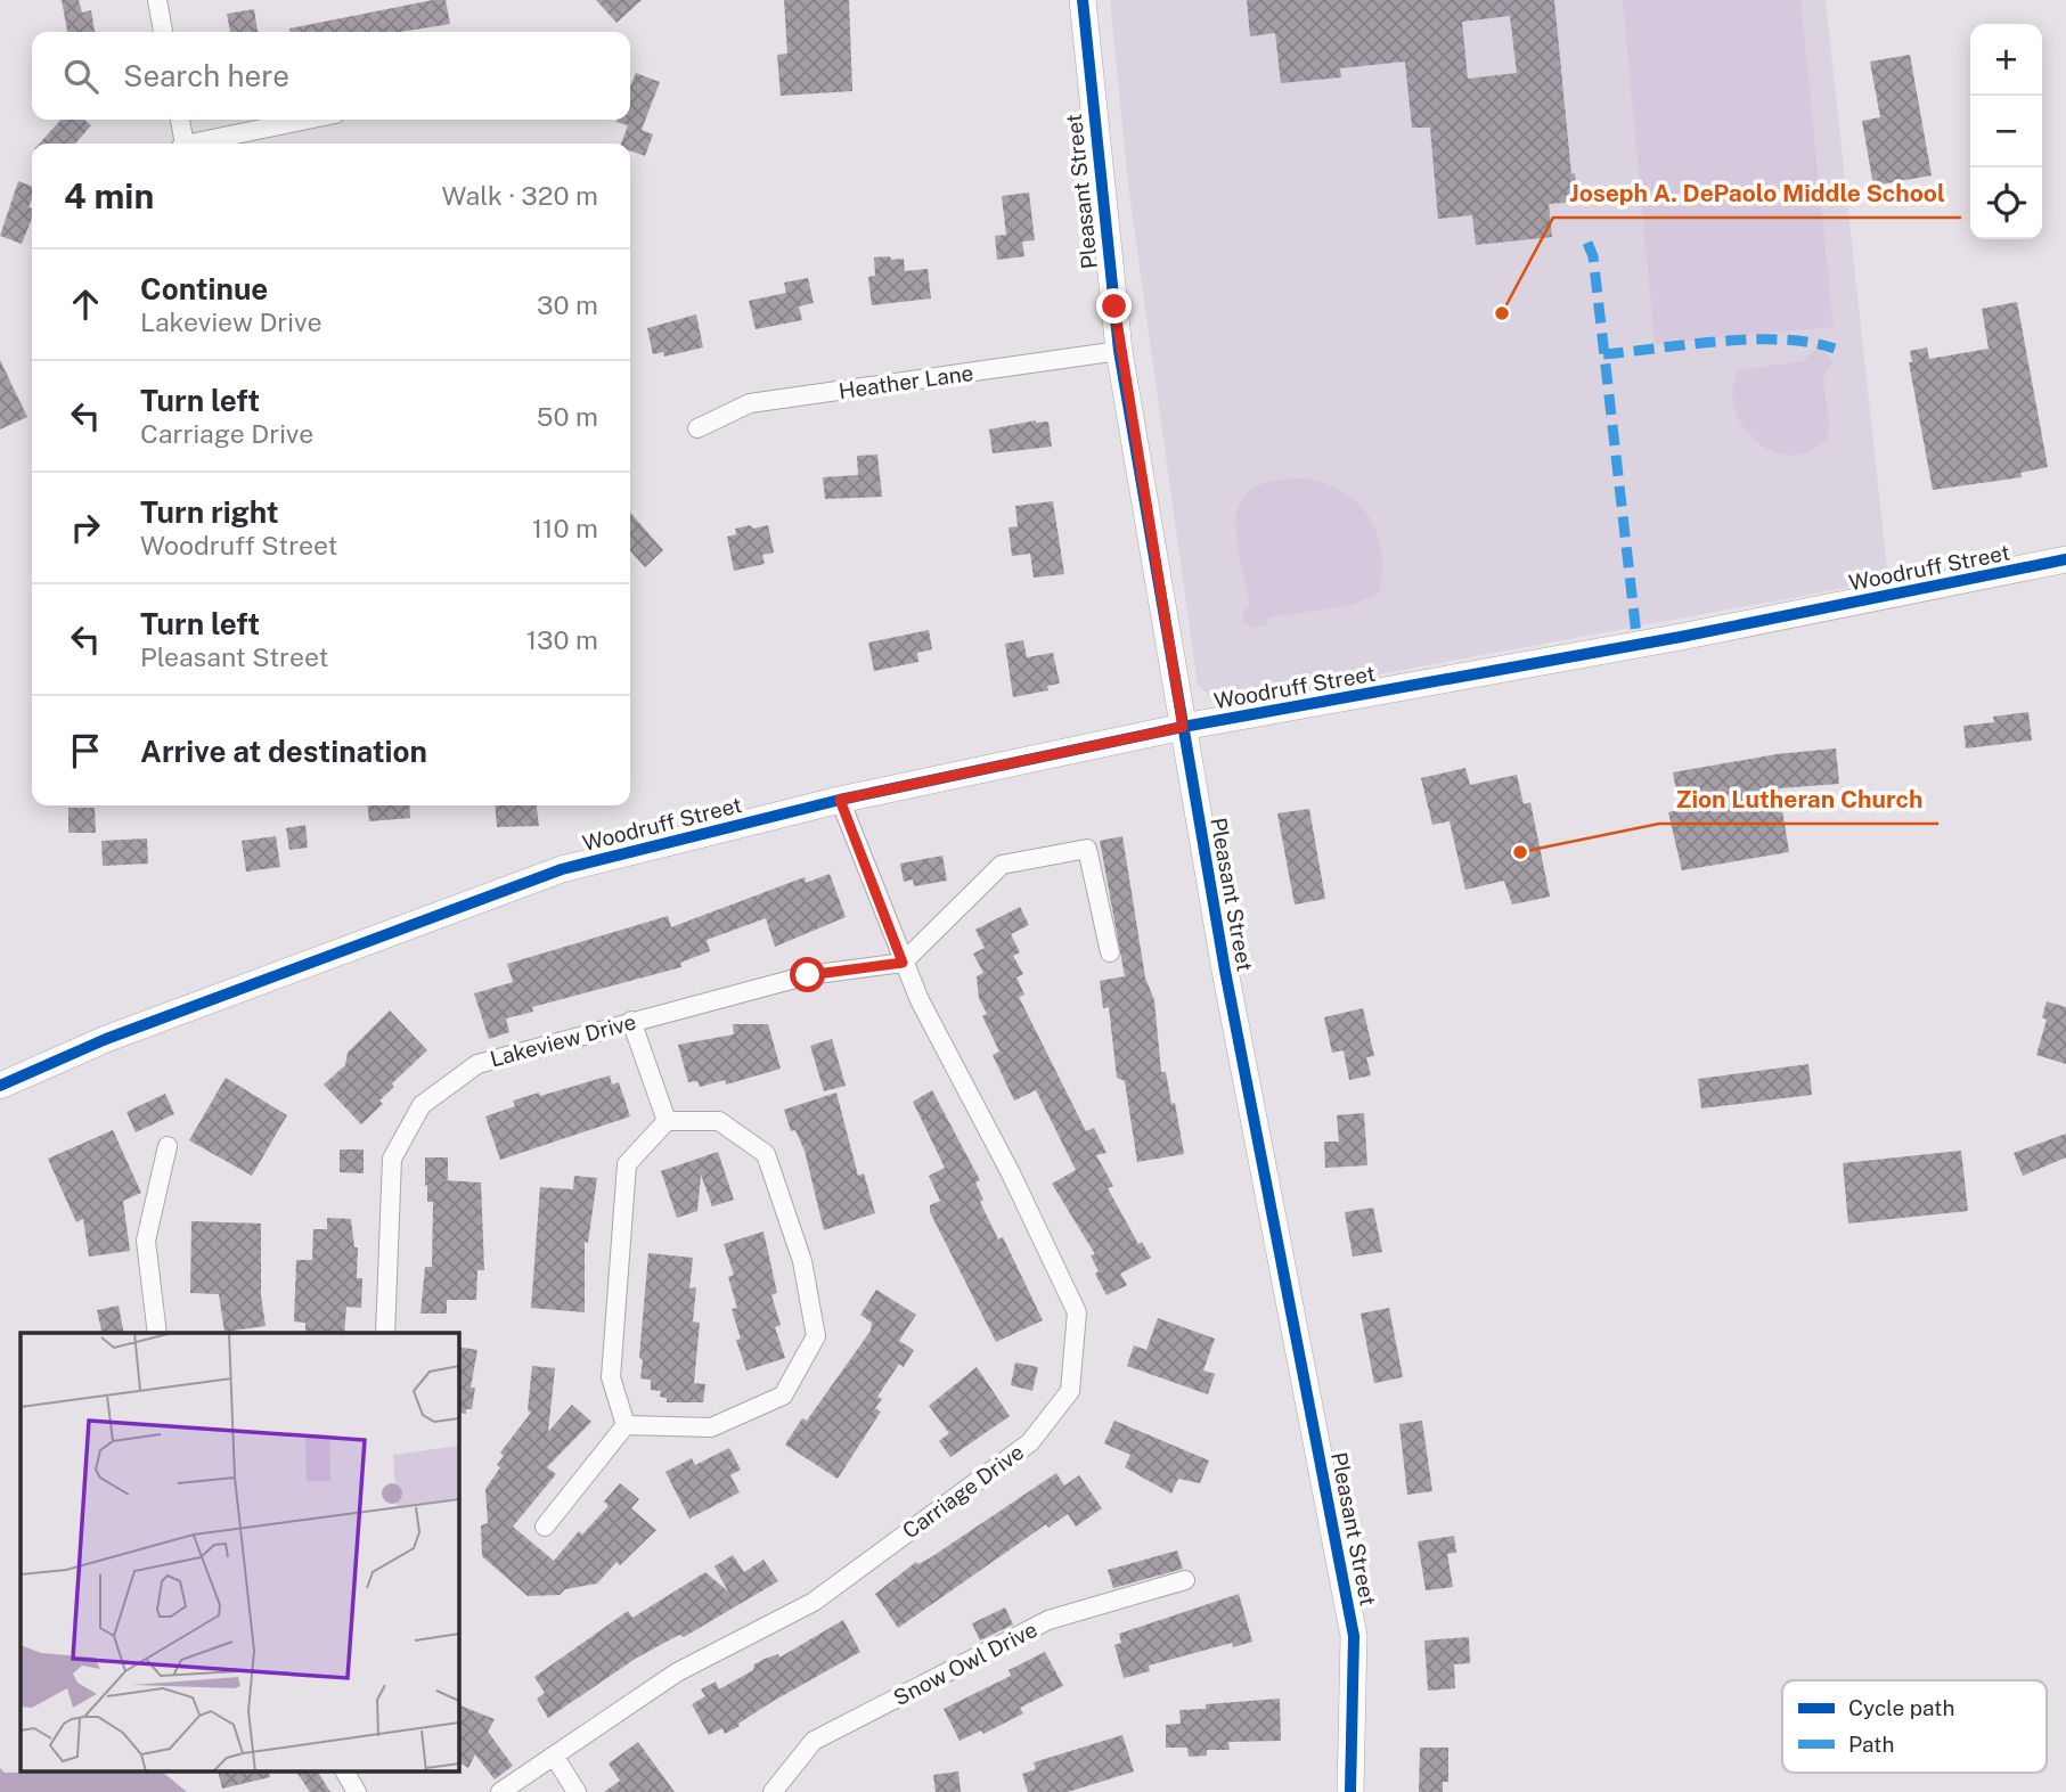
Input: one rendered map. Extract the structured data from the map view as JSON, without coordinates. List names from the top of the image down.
{
  "streets": {
    "street": [
      "Pleasant Street",
      "Heather Lane",
      "Woodruff Street",
      "Lakeview Drive",
      "Carriage Drive",
      "Snow Owl Drive"
    ]
  },
  "crossings": [
    ["Pleasant Street", "Heather Lane"],
    ["Pleasant Street", "Woodruff Street"],
    ["Woodruff Street", "Carriage Drive"],
    ["Lakeview Drive", "Carriage Drive"]
  ],
  "places": ["Joseph A. DePaolo Middle School", "Zion Lutheran Church"],
  "legend": ["Cycle path", "Path"],
  "page": {
    "map_buttons": ["+", "−"],
    "search": "Search here",
    "heading": ["4 min", "Walk · 320 m"],
    "list": [
      ["Continue", "Lakeview Drive", "30 m"],
      ["Turn left", "Carriage Drive", "50 m"],
      ["Turn right", "Woodruff Street", "110 m"],
      ["Turn left", "Pleasant Street", "130 m"],
      "Arrive at destination"
    ]
  }
}
